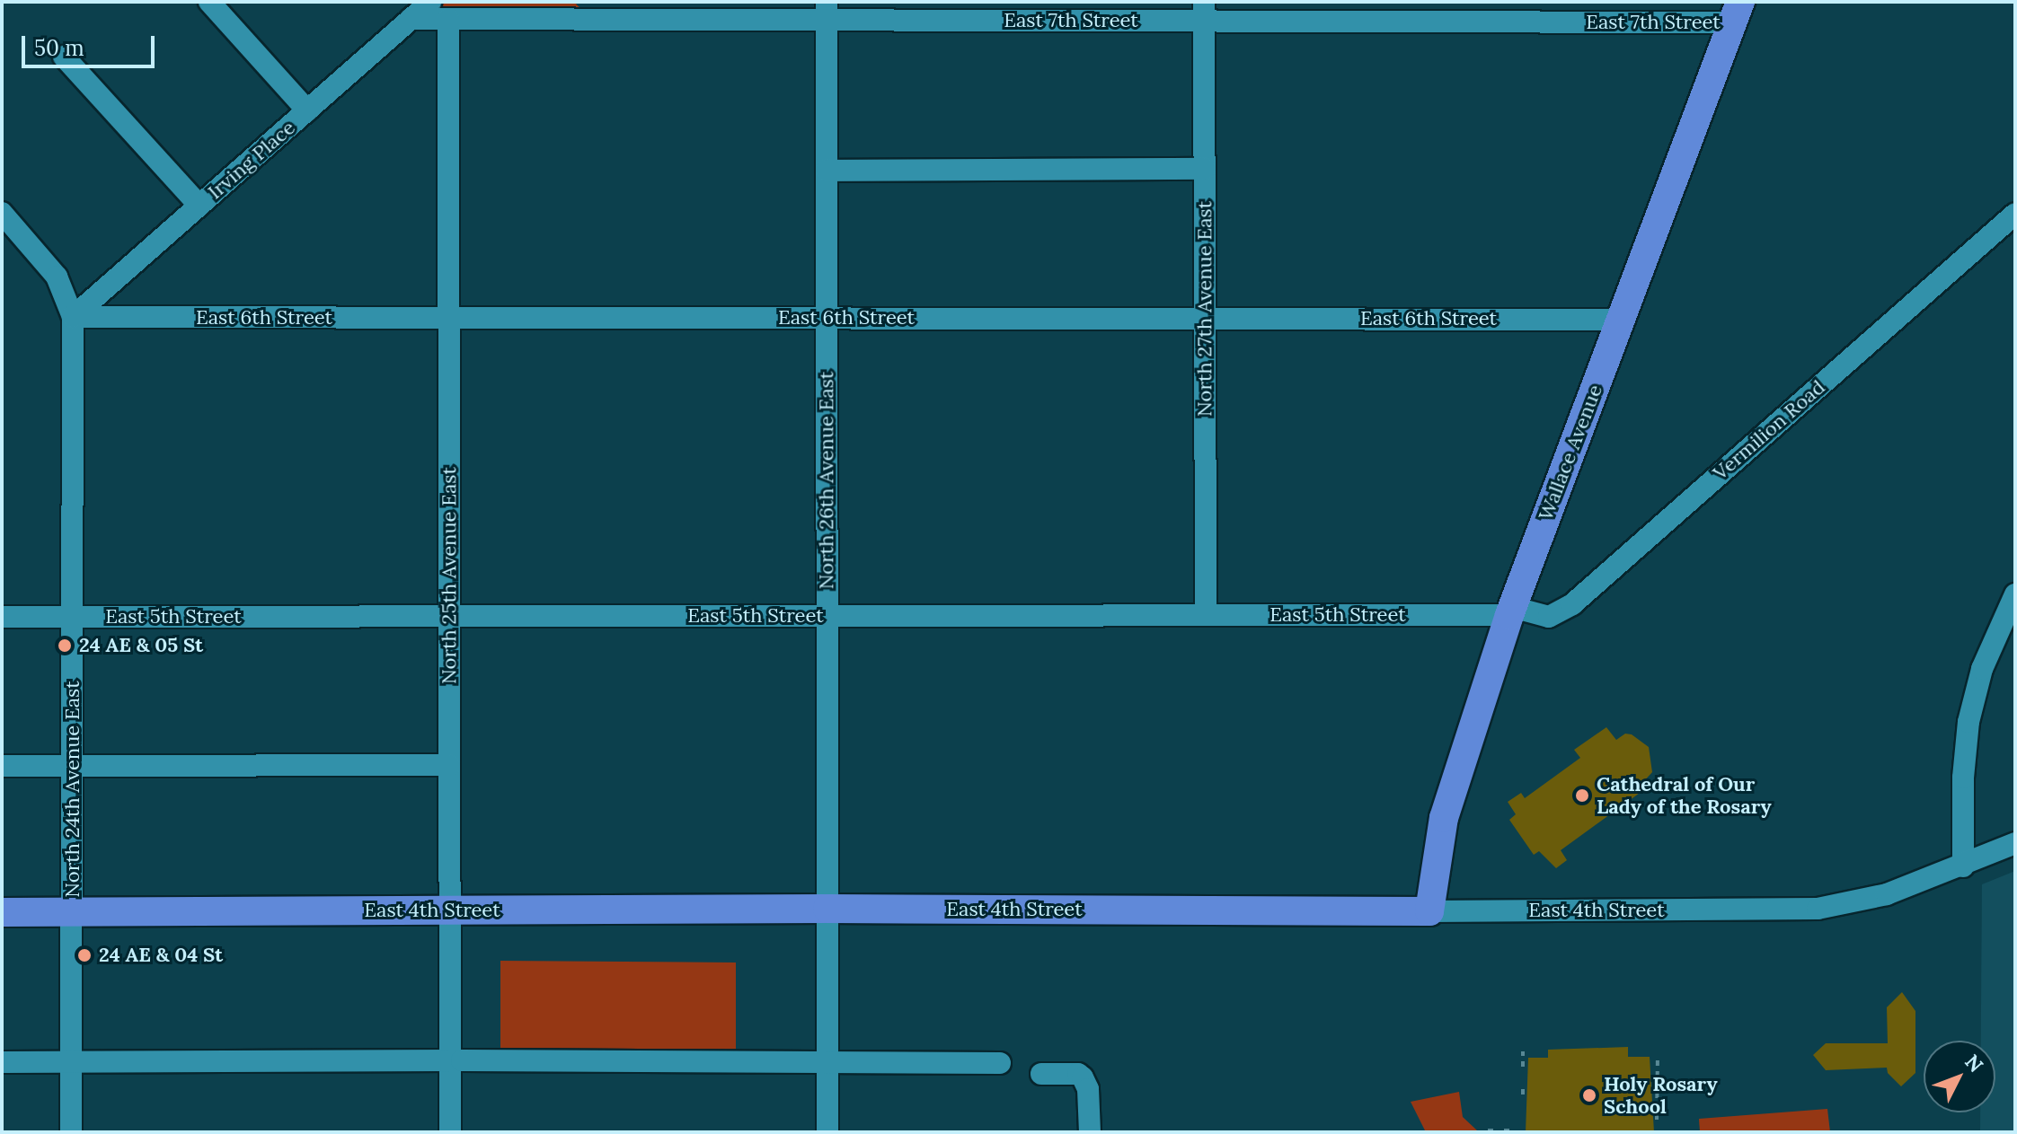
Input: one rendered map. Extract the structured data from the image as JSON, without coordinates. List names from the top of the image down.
{
  "streets": {
    "main road": ["Wallace Avenue", "East 4th Street"],
    "street": [
      "East 7th Street",
      "Irving Place",
      "North 27th Avenue East",
      "East 6th Street",
      "Vermilion Road",
      "North 26th Avenue East",
      "North 25th Avenue East",
      "East 5th Street",
      "North 24th Avenue East"
    ]
  },
  "crossings": [
    ["East 7th Street", "Irving Place"],
    ["East 7th Street", "North 27th Avenue East"],
    ["East 7th Street", "Wallace Avenue"],
    ["East 7th Street", "North 26th Avenue East"],
    ["East 7th Street", "North 25th Avenue East"],
    ["Irving Place", "East 6th Street"],
    ["Irving Place", "North 24th Avenue East"],
    ["North 27th Avenue East", "East 6th Street"],
    ["North 27th Avenue East", "East 5th Street"],
    ["East 6th Street", "Wallace Avenue"],
    ["East 6th Street", "North 26th Avenue East"],
    ["East 6th Street", "North 25th Avenue East"],
    ["East 6th Street", "North 24th Avenue East"],
    ["Vermilion Road", "Wallace Avenue"],
    ["Vermilion Road", "East 5th Street"],
    ["Wallace Avenue", "East 5th Street"],
    ["Wallace Avenue", "East 4th Street"],
    ["North 26th Avenue East", "East 5th Street"],
    ["North 26th Avenue East", "East 4th Street"],
    ["North 25th Avenue East", "East 5th Street"],
    ["North 25th Avenue East", "East 4th Street"],
    ["East 5th Street", "North 24th Avenue East"],
    ["North 24th Avenue East", "East 4th Street"]
  ],
  "places": [
    "24 AE & 05 St",
    "Cathedral of Our Lady of the Rosary",
    "24 AE & 04 St",
    "Holy Rosary School"
  ],
  "scale_bar": "50 m",
  "north": "top right"
}
